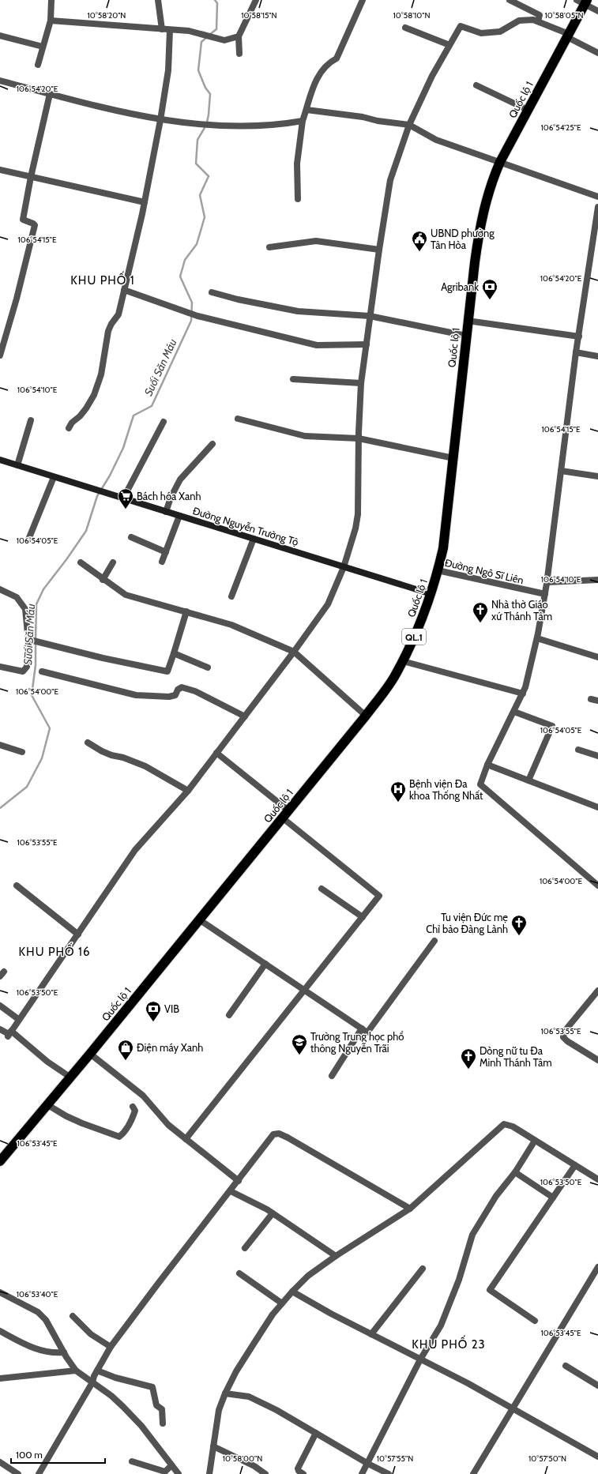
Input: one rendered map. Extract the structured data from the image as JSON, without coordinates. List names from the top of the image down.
{
  "streets": {
    "highway": ["Quốc lộ 1", "QL.1"],
    "main road": ["Đường Nguyễn Trường Tộ"],
    "street": ["Đường Ngô Sĩ Liên"]
  },
  "crossings": [
    ["Quốc lộ 1", "Đường Nguyễn Trường Tộ"],
    ["Quốc lộ 1", "Đường Ngô Sĩ Liên"]
  ],
  "districts": ["KHU PHỐ 1", "KHU PHỐ 16", "KHU PHỐ 23"],
  "water": ["Suối Săn Máu"],
  "places": {
    "public building": ["UBND phường Tân Hòa"],
    "bank": ["Agribank", "VIB"],
    "supermarket": ["Bách hóa Xanh"],
    "church": ["Nhà thờ Giáo xứ Thánh Tâm", "Tu viện Đức mẹ Chỉ bảo Đàng Lành", "Dòng nữ tu Đa Minh Thánh Tâm"],
    "hospital": ["Bệnh viện Đa khoa Thống Nhất"],
    "school or university": ["Trường Trung học phổ thông Nguyễn Trãi"],
    "shop": ["Điện máy Xanh"]
  },
  "scale_bar": "100 m",
  "coordinates": [
    "10°58'20\"N",
    "10°58'15\"N",
    "10°58'10\"N",
    "10°58'05\"N",
    "106°54'20\"E",
    "106°54'25\"E",
    "106°54'15\"E",
    "106°54'10\"E",
    "106°54'05\"E",
    "106°54'00\"E",
    "106°53'55\"E",
    "106°53'50\"E",
    "106°53'45\"E",
    "106°53'40\"E",
    "10°58'00\"N",
    "10°57'55\"N",
    "10°57'50\"N"
  ]
}
